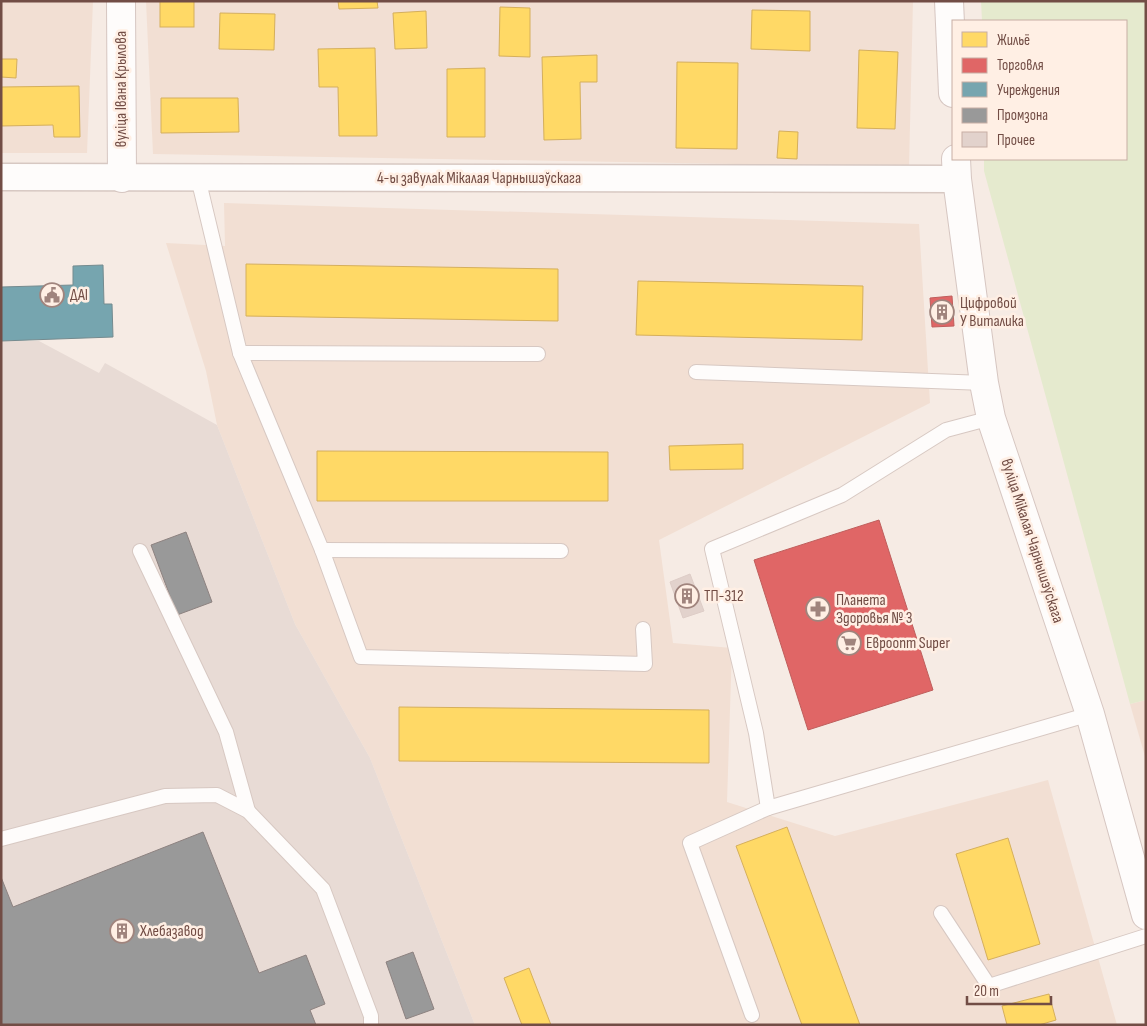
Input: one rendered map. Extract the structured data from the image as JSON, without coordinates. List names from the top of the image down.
{
  "streets": {
    "street": ["вуліца Івана Крылова", "4-ы завулак Мікалая Чарнышэўскага", "вуліца Мікалая Чарнышэўскага"]
  },
  "crossings": [
    ["вуліца Івана Крылова", "4-ы завулак Мікалая Чарнышэўскага"],
    ["4-ы завулак Мікалая Чарнышэўскага", "вуліца Мікалая Чарнышэўскага"]
  ],
  "places": {
    "public building": ["ДАІ"],
    "building": ["Цифровой У Виталика", "ТП-312", "Хлебазавод"],
    "pharmacy": ["Планета Здоровья № 3"],
    "supermarket": ["Евроопт Super"]
  },
  "legend": [
    "Жильё",
    "Торговля",
    "Учреждения",
    "Промзона",
    "Прочее"
  ],
  "scale_bar": "20 m"
}
